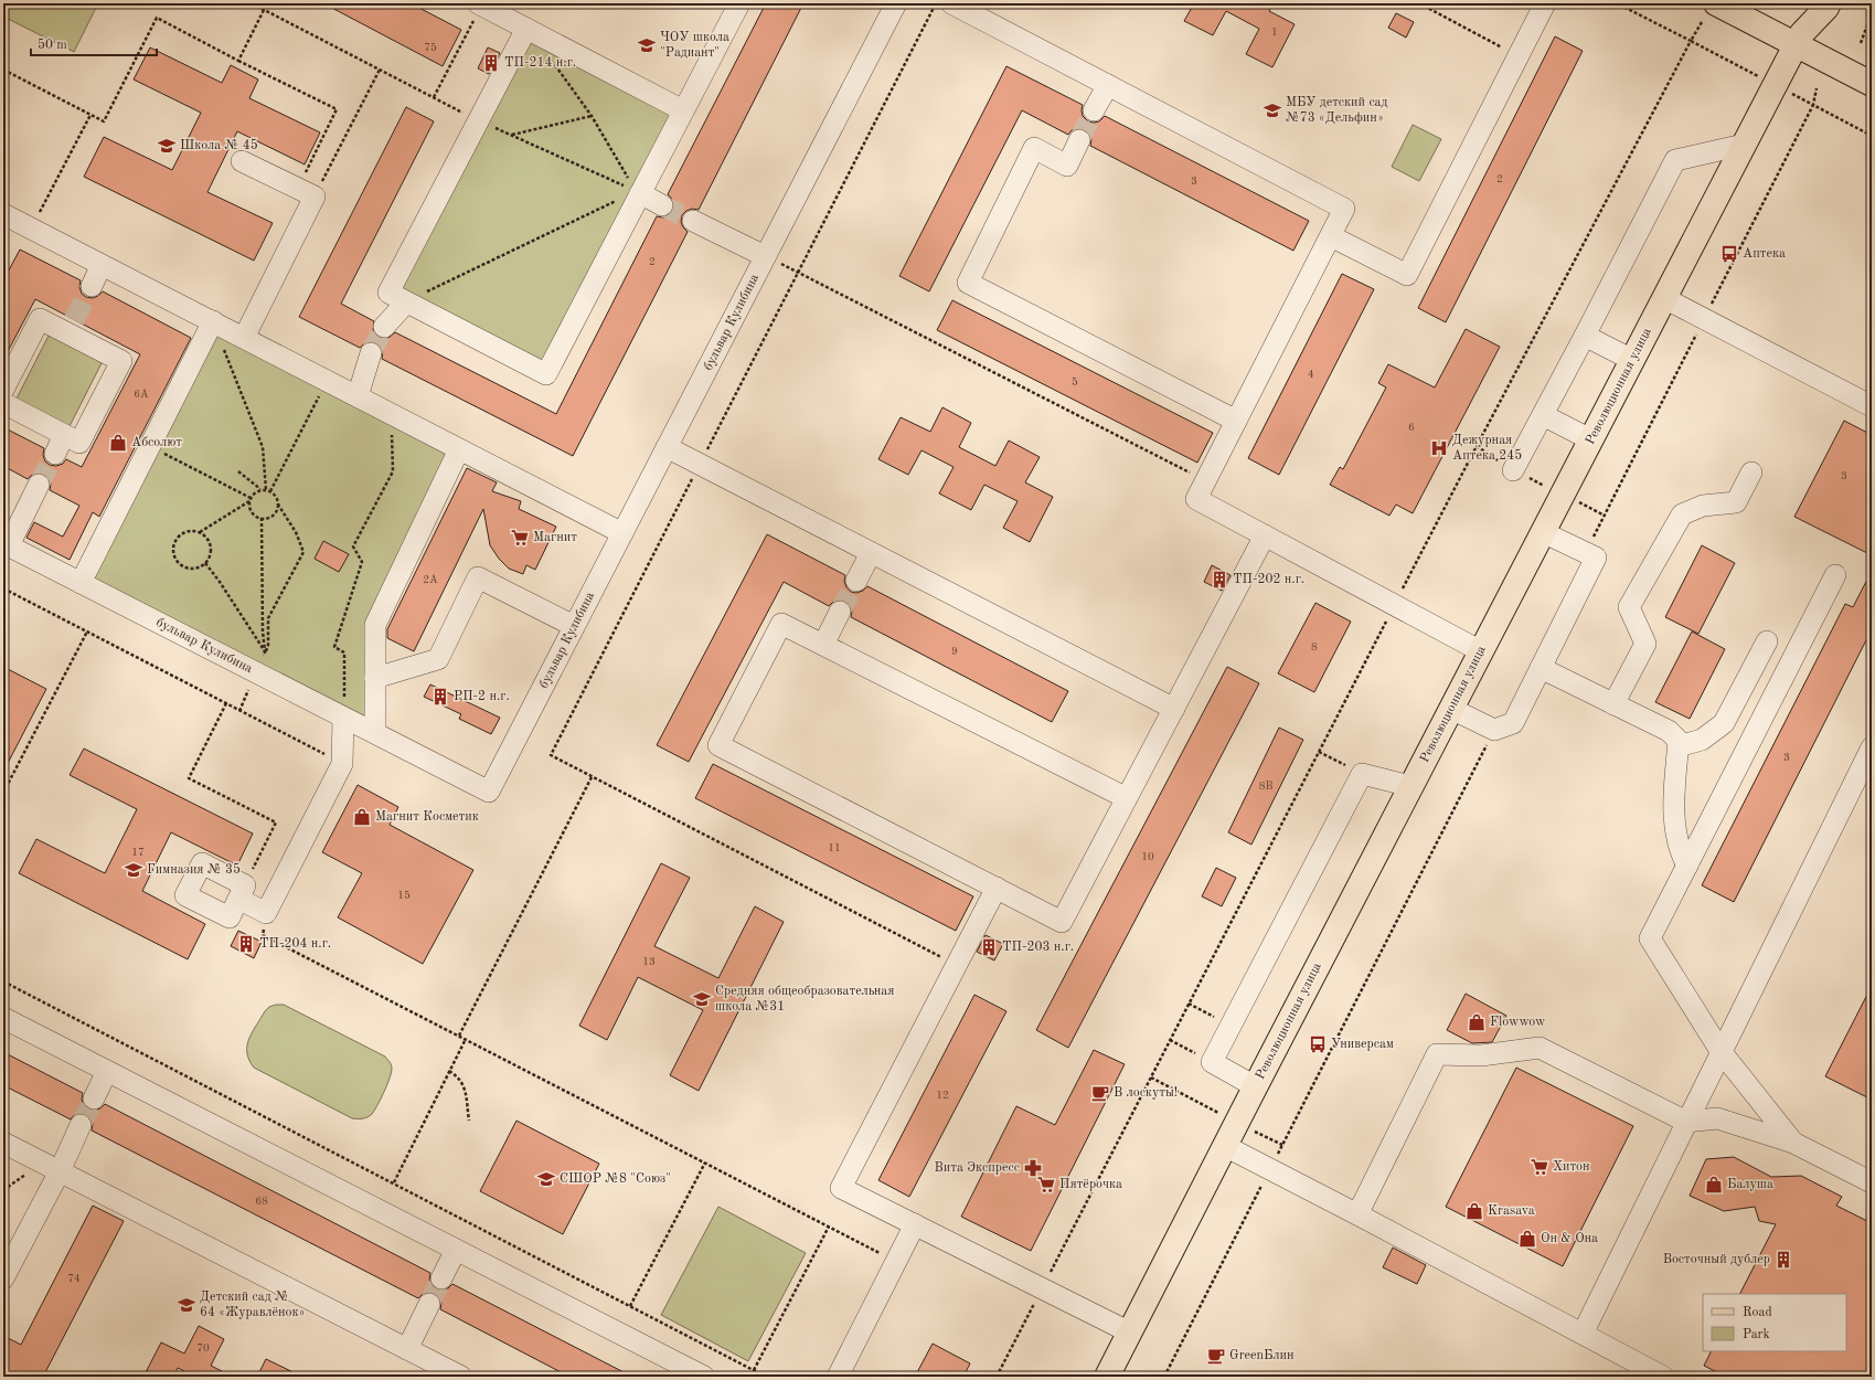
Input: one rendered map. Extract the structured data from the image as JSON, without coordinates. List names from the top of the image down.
{
  "streets": {
    "main road": ["Революционная улица"],
    "street": ["бульвар Кулибина"]
  },
  "places": {
    "school or university": [
      "ЧОУ школа \"Радиант\"",
      "МБУ детский сад №73 «Дельфин»",
      "Школа № 45",
      "Гимназия № 35",
      "Средняя общеобразовательная школа №31",
      "СШОР №8 \"Союз\"",
      "Детский сад № 64 «Журавлёнок»"
    ],
    "building": [
      "ТП-214 н.г.",
      "ТП-202 н.г.",
      "РП-2 н.г.",
      "ТП-204 н.г.",
      "ТП-203 н.г.",
      "Восточный дублер"
    ],
    "bus stop": ["Аптека", "Универсам"],
    "shop": [
      "Абсолют",
      "Магнит Косметик",
      "Flowwow",
      "Балуша",
      "Krasava",
      "Он & Она"
    ],
    "hospital": ["Дежурная Аптека 245"],
    "supermarket": ["Магнит", "Хитон", "Пятёрочка"],
    "cafe": ["В лоскуты!", "GreenБлин"],
    "pharmacy": ["Вита Экспресс"]
  },
  "house_numbers": [
    "1",
    "75",
    "2",
    "3",
    "2",
    "4",
    "5",
    "6А",
    "6",
    "3",
    "2А",
    "8",
    "9",
    "3",
    "8В",
    "11",
    "17",
    "10",
    "15",
    "13",
    "12",
    "68",
    "74",
    "70"
  ],
  "legend": ["Road", "Park"],
  "scale_bar": "50 m"
}
